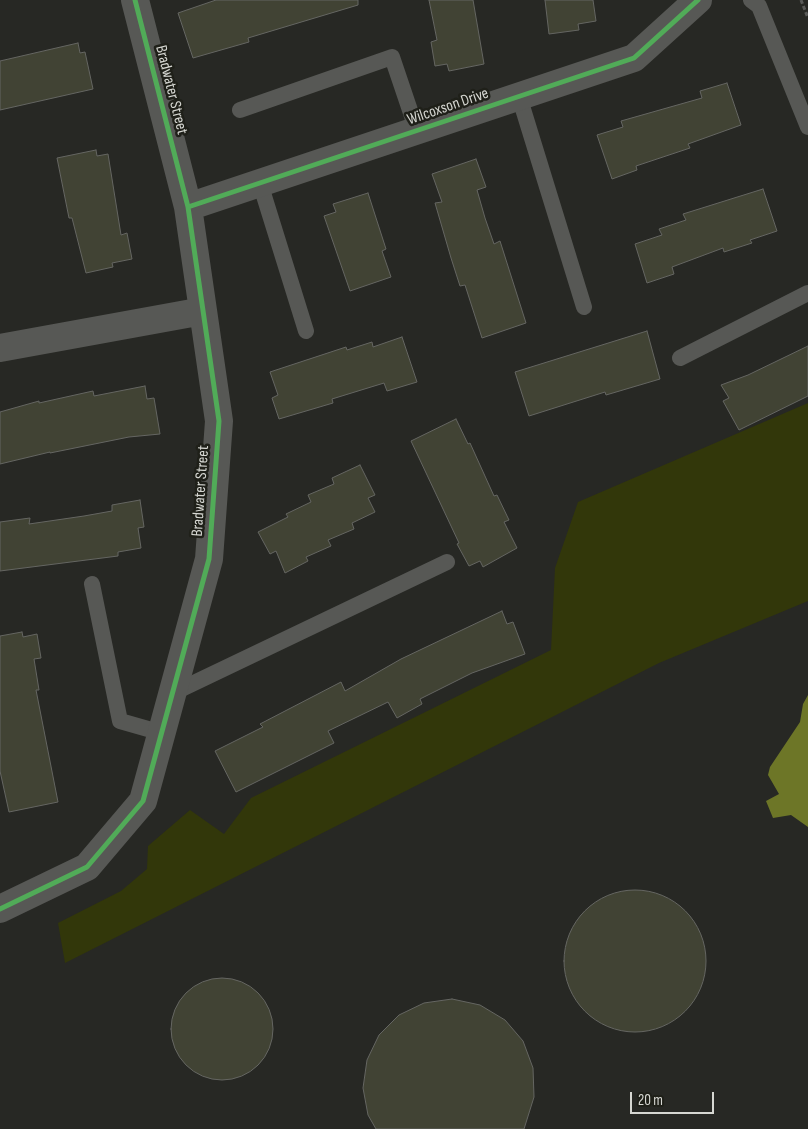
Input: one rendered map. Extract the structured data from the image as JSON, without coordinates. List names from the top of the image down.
{
  "streets": {
    "street": ["Bradwater Street", "Wilcoxson Drive"]
  },
  "crossings": [
    ["Bradwater Street", "Wilcoxson Drive"]
  ],
  "scale_bar": "20 m"
}
